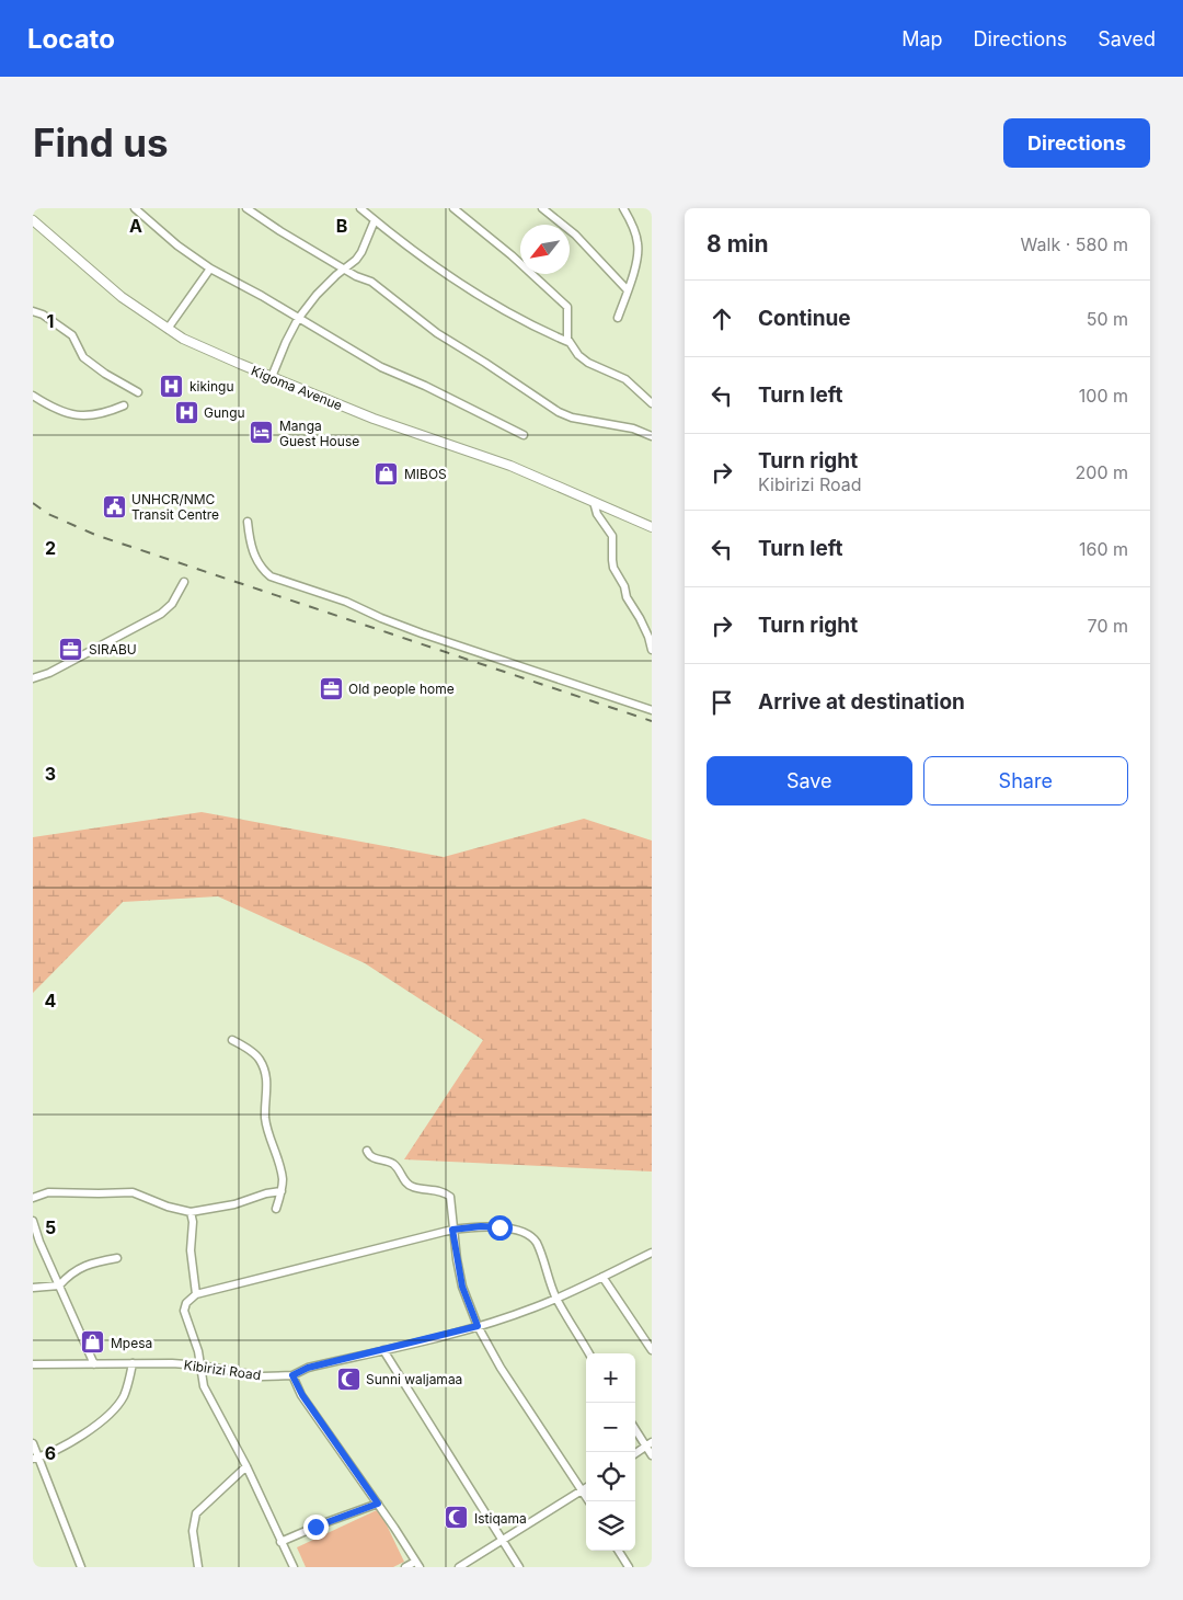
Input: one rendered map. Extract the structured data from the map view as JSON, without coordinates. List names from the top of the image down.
{
  "streets": {
    "main road": ["Kigoma Avenue"],
    "street": ["Kibirizi Road"]
  },
  "places": {
    "hospital": ["kikingu", "Gungu"],
    "hotel": ["Manga Guest House"],
    "shop": ["MIBOS", "Mpesa"],
    "public building": ["UNHCR/NMC Transit Centre"],
    "office": ["SIRABU", "Old people home"],
    "mosque": ["Sunni waljamaa", "Istiqama"]
  },
  "north": "bottom left",
  "page": {
    "header": "Locato",
    "nav": ["Map", "Directions", "Saved"],
    "buttons": [
      "Directions",
      ["Save", "Share"]
    ],
    "title": "Find us",
    "heading": ["8 min", "Walk · 580 m"],
    "list": [
      ["Continue", "50 m"],
      ["Turn left", "100 m"],
      ["Turn right", "Kibirizi Road", "200 m"],
      ["Turn left", "160 m"],
      ["Turn right", "70 m"],
      "Arrive at destination"
    ],
    "map_buttons": ["+", "−"]
  },
  "grid": {
    "columns": ["A", "B"],
    "rows": [
      "1",
      "2",
      "3",
      "4",
      "5",
      "6"
    ]
  }
}
